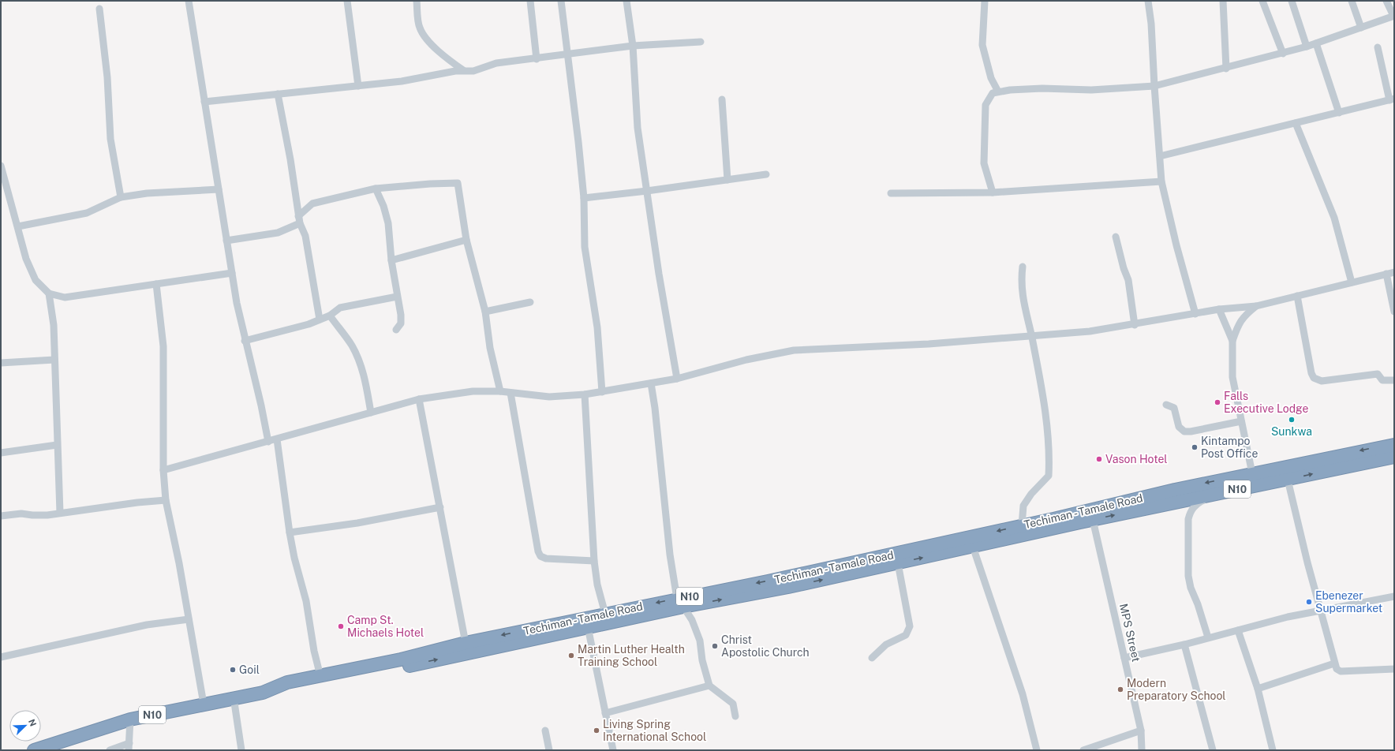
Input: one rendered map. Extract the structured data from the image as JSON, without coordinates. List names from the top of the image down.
{
  "streets": {
    "highway": ["N10", "Techiman - Tamale Road"],
    "street": ["MPS Street"]
  },
  "crossings": [
    ["Techiman - Tamale Road", "MPS Street"]
  ],
  "places": [
    "Falls Executive Lodge",
    "Sunkwa",
    "Kintampo Post Office",
    "Vason Hotel",
    "Ebenezer Supermarket",
    "Camp St. Michaels Hotel",
    "Christ Apostolic Church",
    "Martin Luther Health Training School",
    "Goil",
    "Modern Preparatory School",
    "Living Spring International School"
  ],
  "north": "top right"
}
